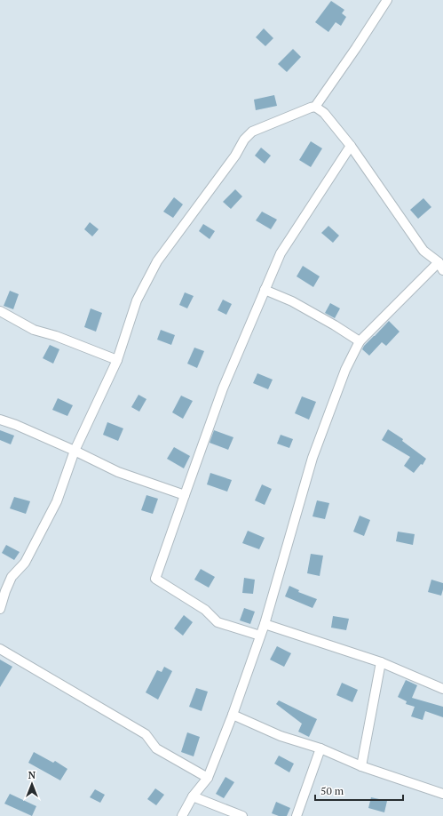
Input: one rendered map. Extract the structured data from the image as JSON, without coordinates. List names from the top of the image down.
{
  "scale_bar": "50 m",
  "north": "top"
}
